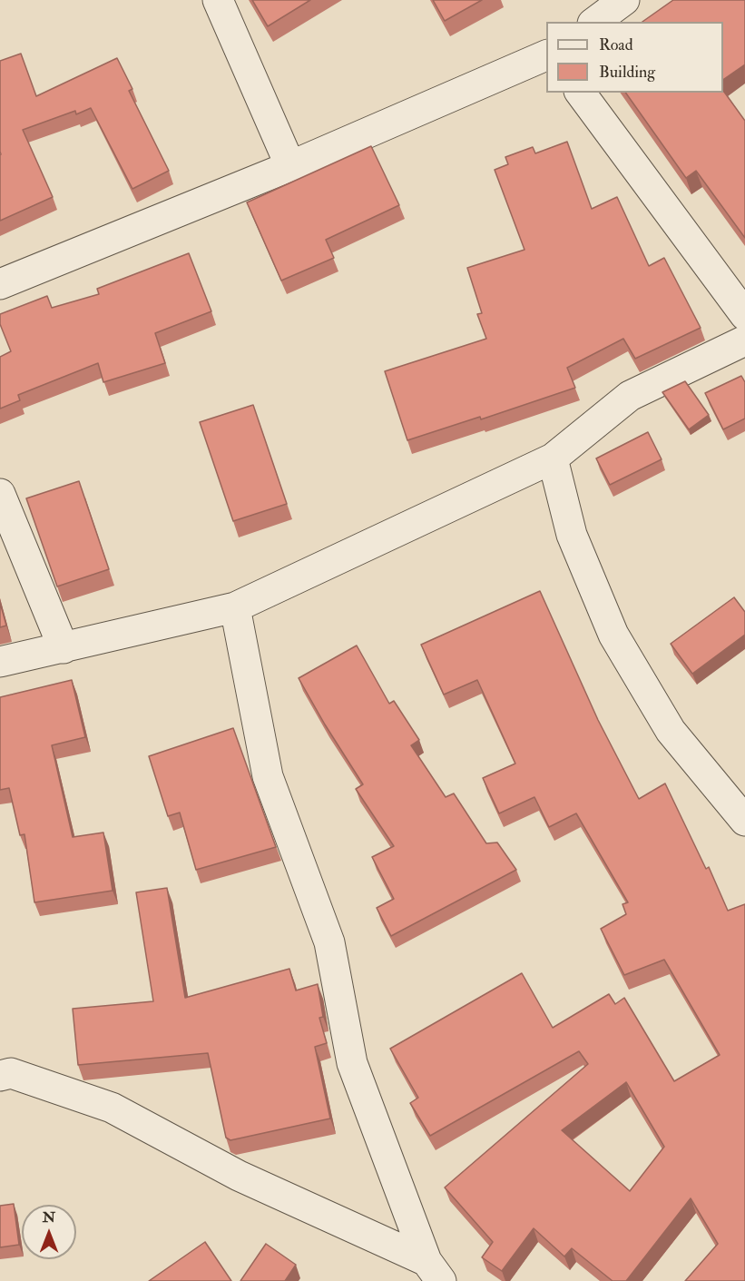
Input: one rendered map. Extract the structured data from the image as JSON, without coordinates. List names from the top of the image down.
{
  "legend": ["Road", "Building"],
  "north": "top"
}
